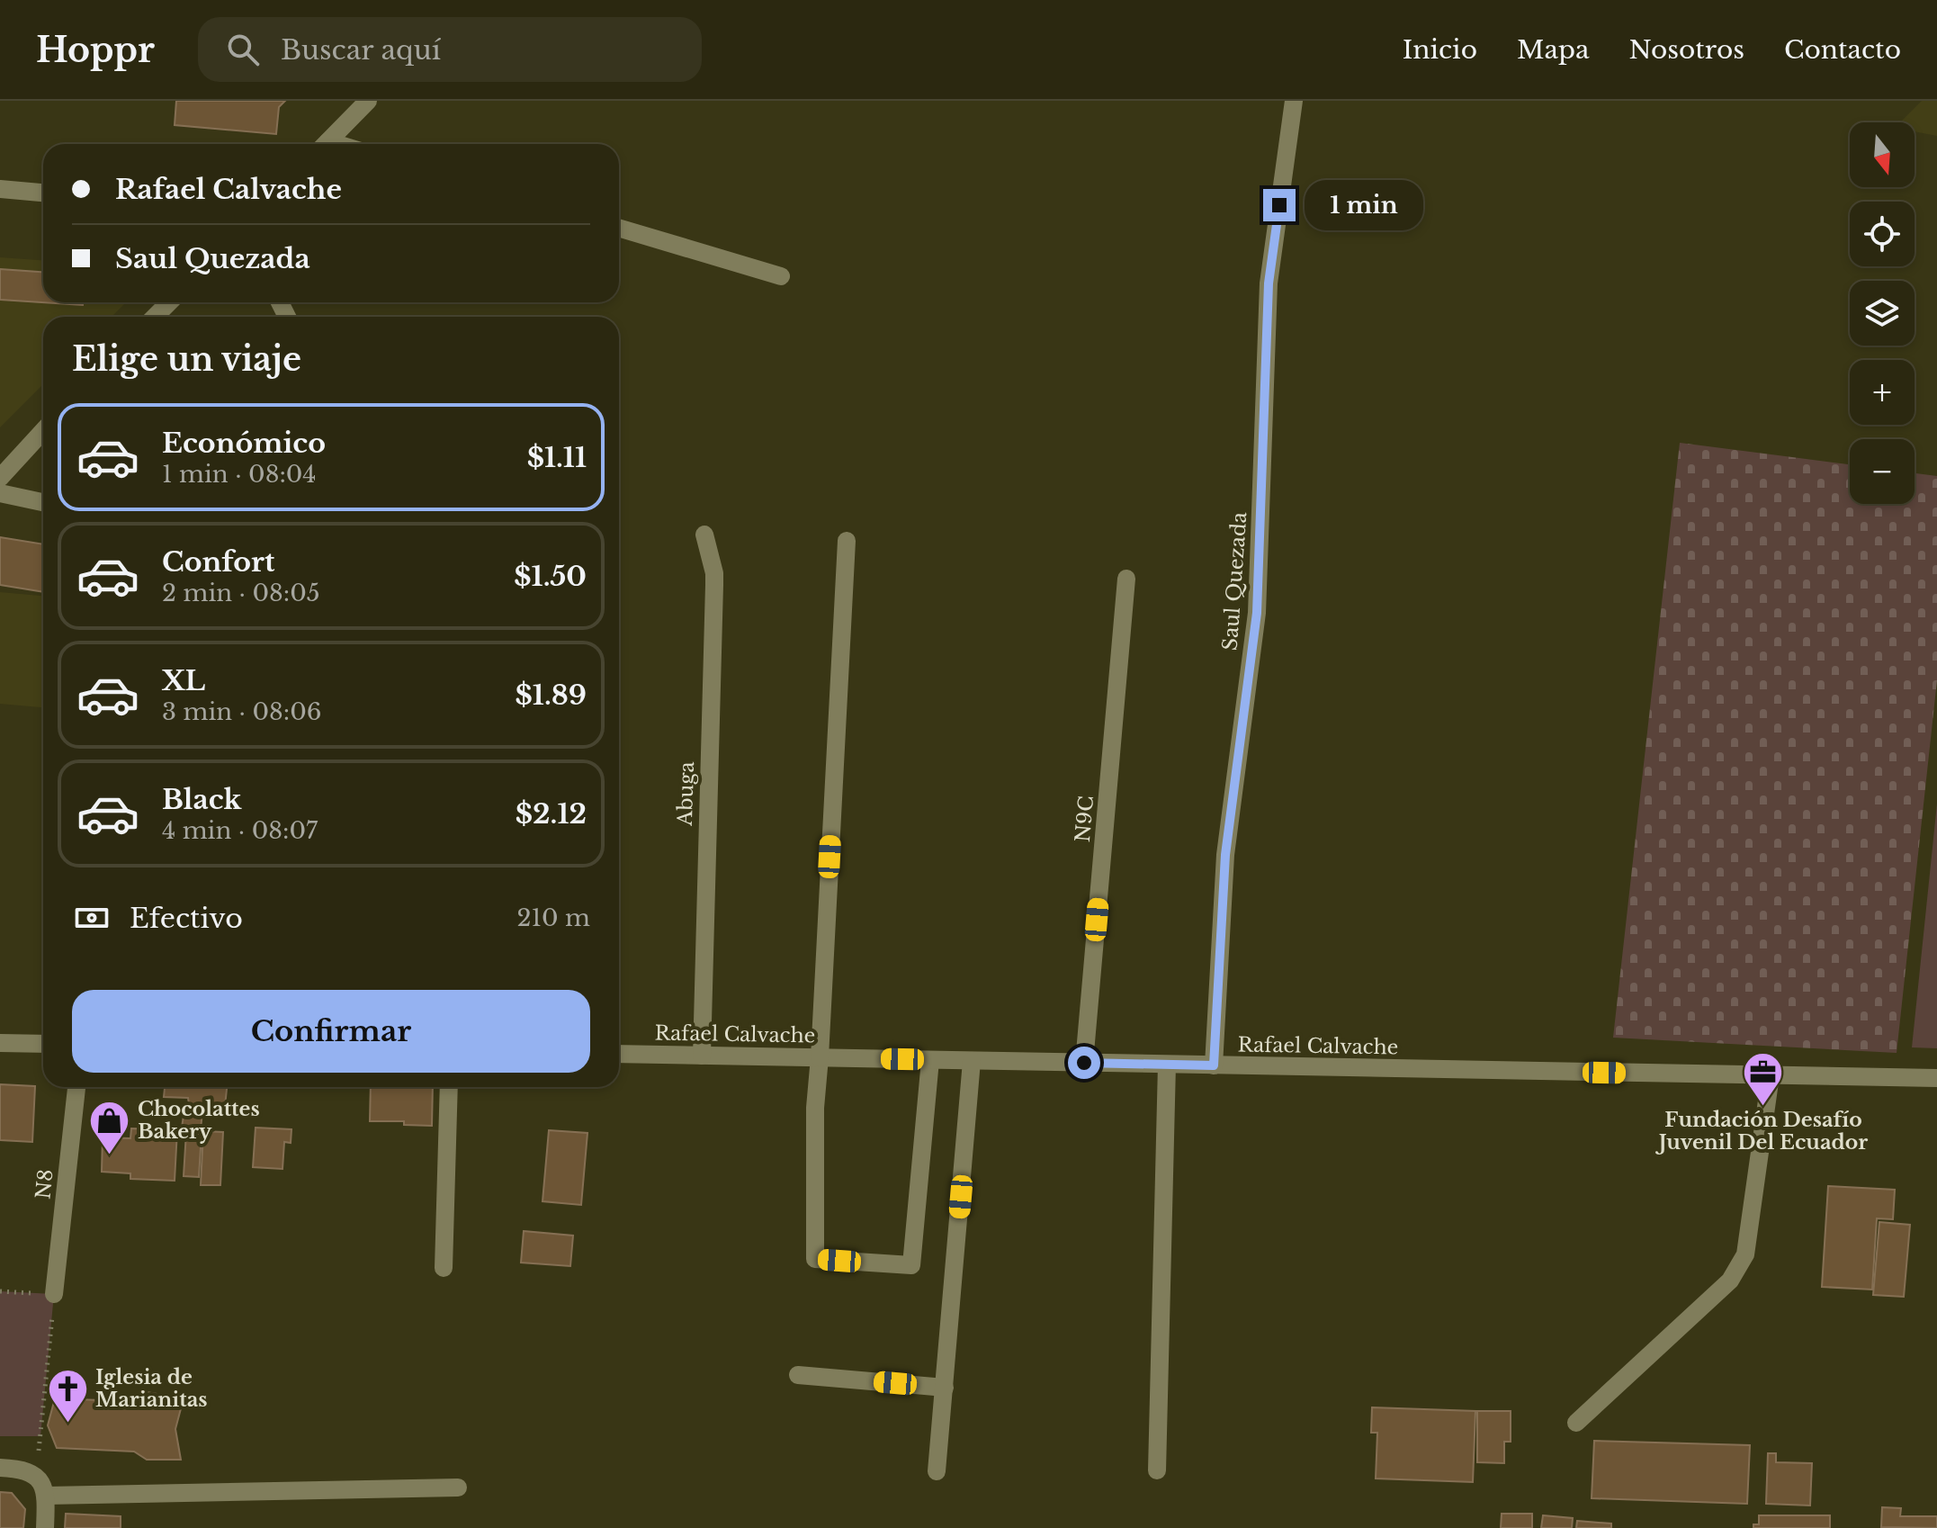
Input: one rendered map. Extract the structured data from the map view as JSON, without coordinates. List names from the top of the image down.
{
  "streets": {
    "street": [
      "Saul Quezada",
      "Abuga",
      "N9C",
      "Rafael Calvache",
      "N8"
    ]
  },
  "crossings": [
    ["Saul Quezada", "Rafael Calvache"],
    ["Abuga", "Rafael Calvache"],
    ["N9C", "Rafael Calvache"]
  ],
  "places": {
    "office": ["Fundación Desafío Juvenil Del Ecuador"],
    "shop": ["Chocolattes Bakery"],
    "church": ["Iglesia de Marianitas"]
  },
  "north": "bottom",
  "page": {
    "header": "Hoppr",
    "search": "Buscar aquí",
    "nav": [
      "Inicio",
      "Mapa",
      "Nosotros",
      "Contacto"
    ],
    "map_buttons": ["+", "−"],
    "banner": ["Rafael Calvache", "Saul Quezada"],
    "bubble": "1 min",
    "heading": "Elige un viaje",
    "list": [
      {
        "name": "Económico",
        "note": "1 min · 08:04",
        "value": "$1.11"
      },
      {
        "name": "Confort",
        "note": "2 min · 08:05",
        "value": "$1.50"
      },
      {
        "name": "XL",
        "note": "3 min · 08:06",
        "value": "$1.89"
      },
      {
        "name": "Black",
        "note": "4 min · 08:07",
        "value": "$2.12"
      }
    ],
    "pay": ["Efectivo", "210 m"],
    "buttons": "Confirmar"
  }
}
